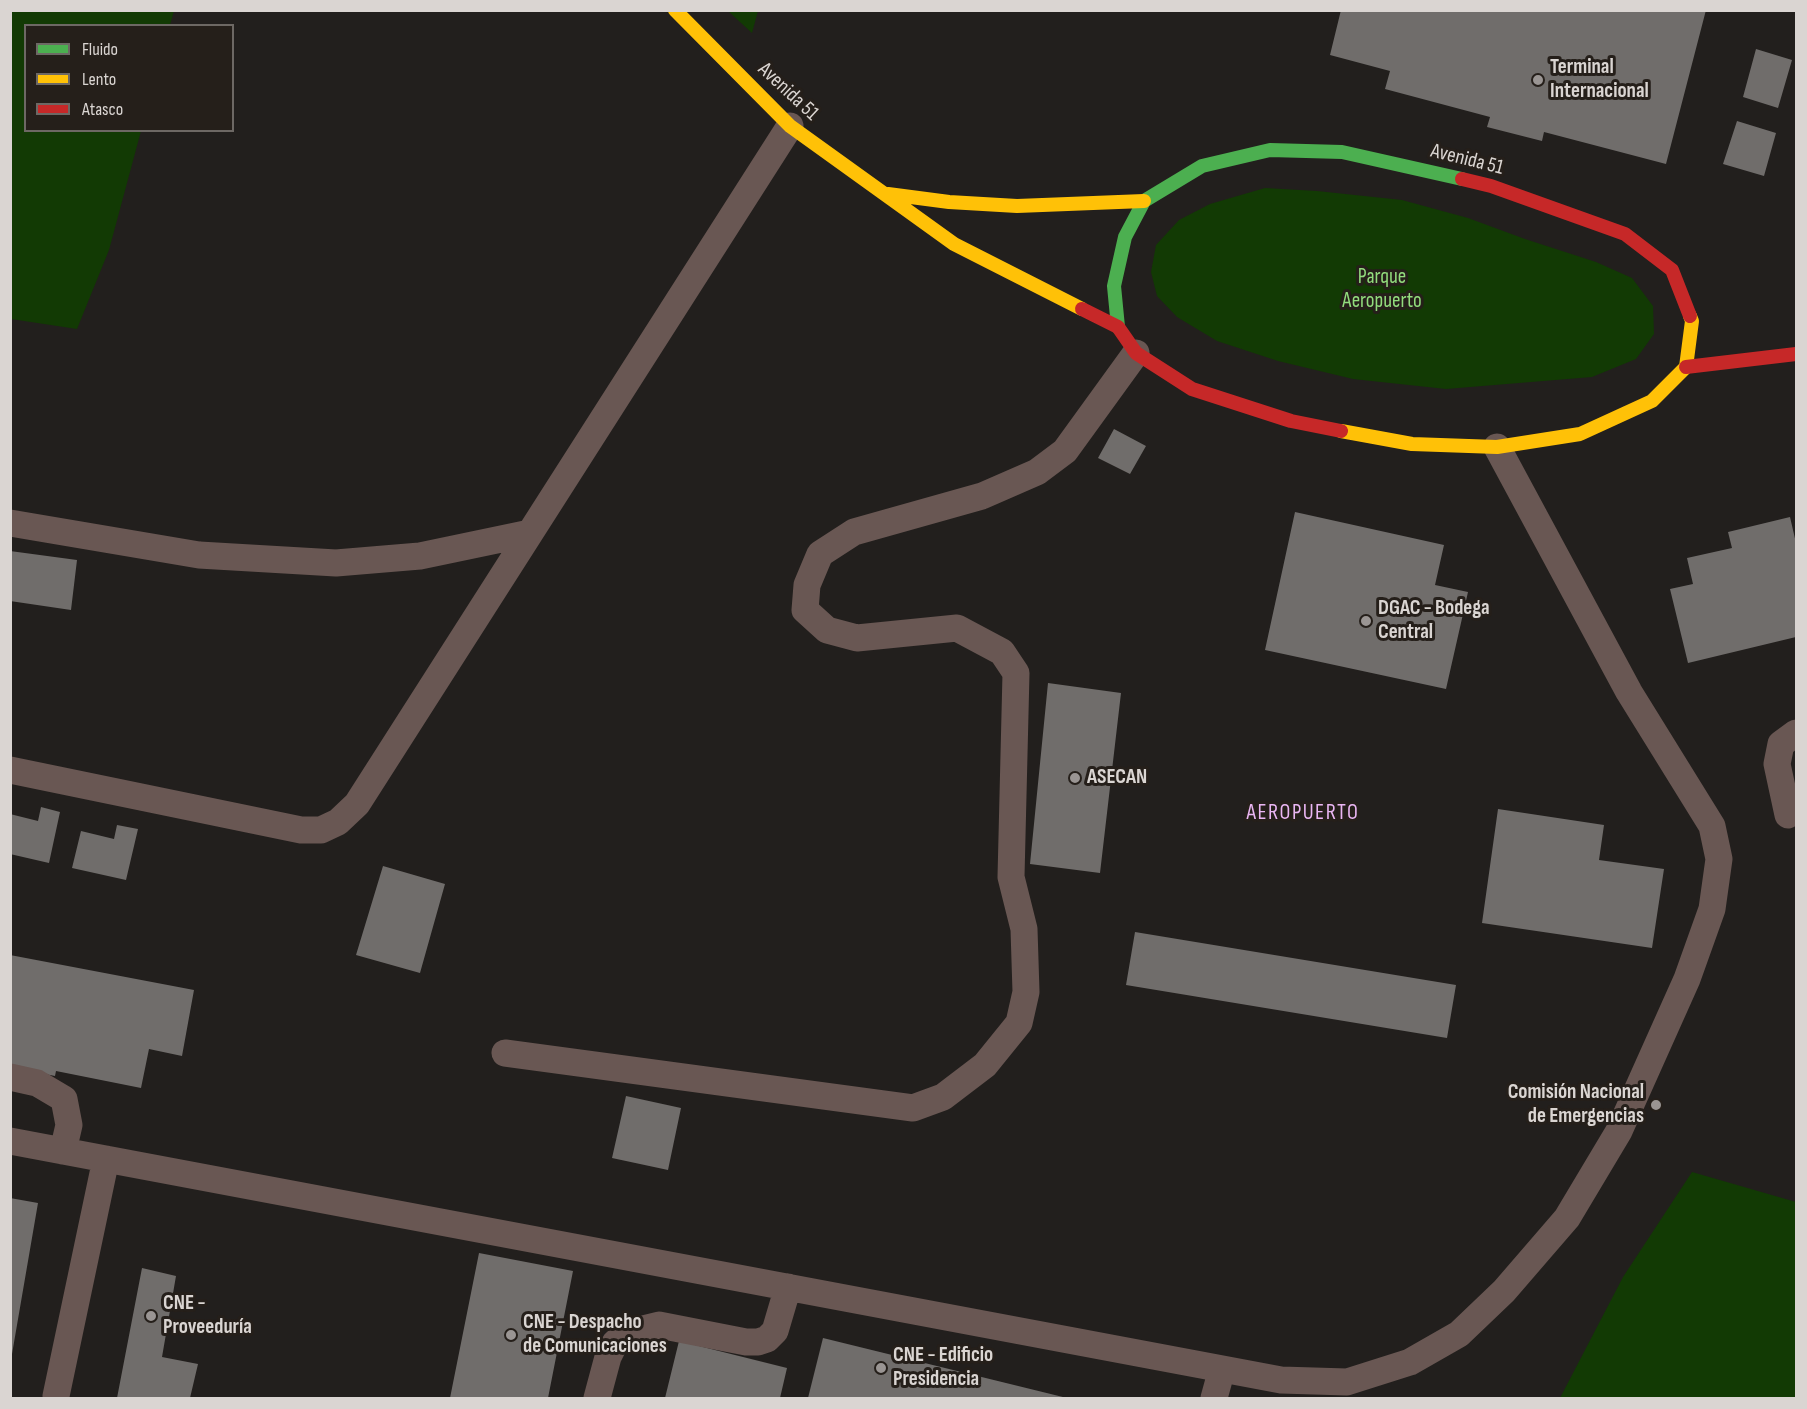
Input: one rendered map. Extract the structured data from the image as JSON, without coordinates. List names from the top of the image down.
{
  "streets": {
    "main road": ["Avenida 51"]
  },
  "districts": ["AEROPUERTO"],
  "parks": ["Parque Aeropuerto"],
  "places": [
    "Terminal Internacional",
    "DGAC - Bodega Central",
    "ASECAN",
    "Comisión Nacional de Emergencias",
    "CNE - Proveeduría",
    "CNE - Despacho de Comunicaciones",
    "CNE - Edificio Presidencia"
  ],
  "legend": ["Fluido", "Lento", "Atasco"]
}
